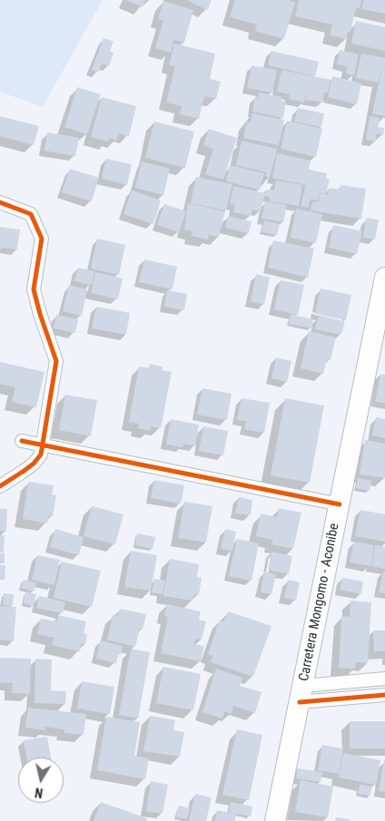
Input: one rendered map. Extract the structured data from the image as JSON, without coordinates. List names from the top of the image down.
{
  "streets": {
    "main road": ["Carretera Mongomo - Aconibe"]
  },
  "north": "bottom"
}
